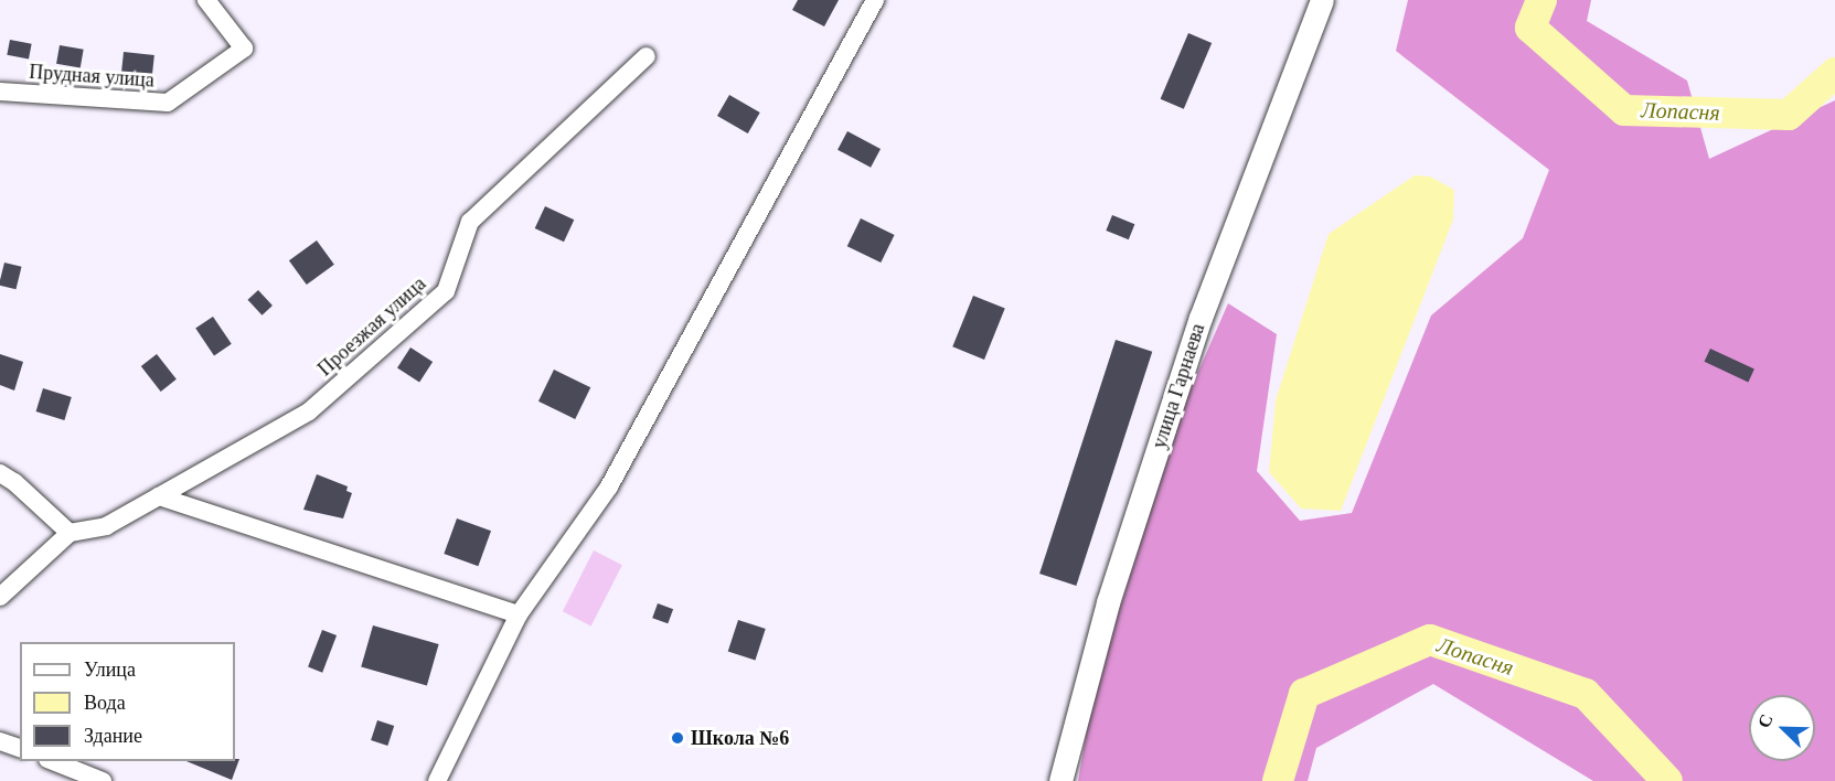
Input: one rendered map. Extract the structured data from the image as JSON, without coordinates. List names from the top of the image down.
{
  "streets": {
    "street": ["Прудная улица", "Проезжая улица", "улица Гарнаева"]
  },
  "water": ["Лопасня"],
  "places": ["Школа №6"],
  "legend": ["Улица", "Вода", "Здание"],
  "north": "top left"
}
